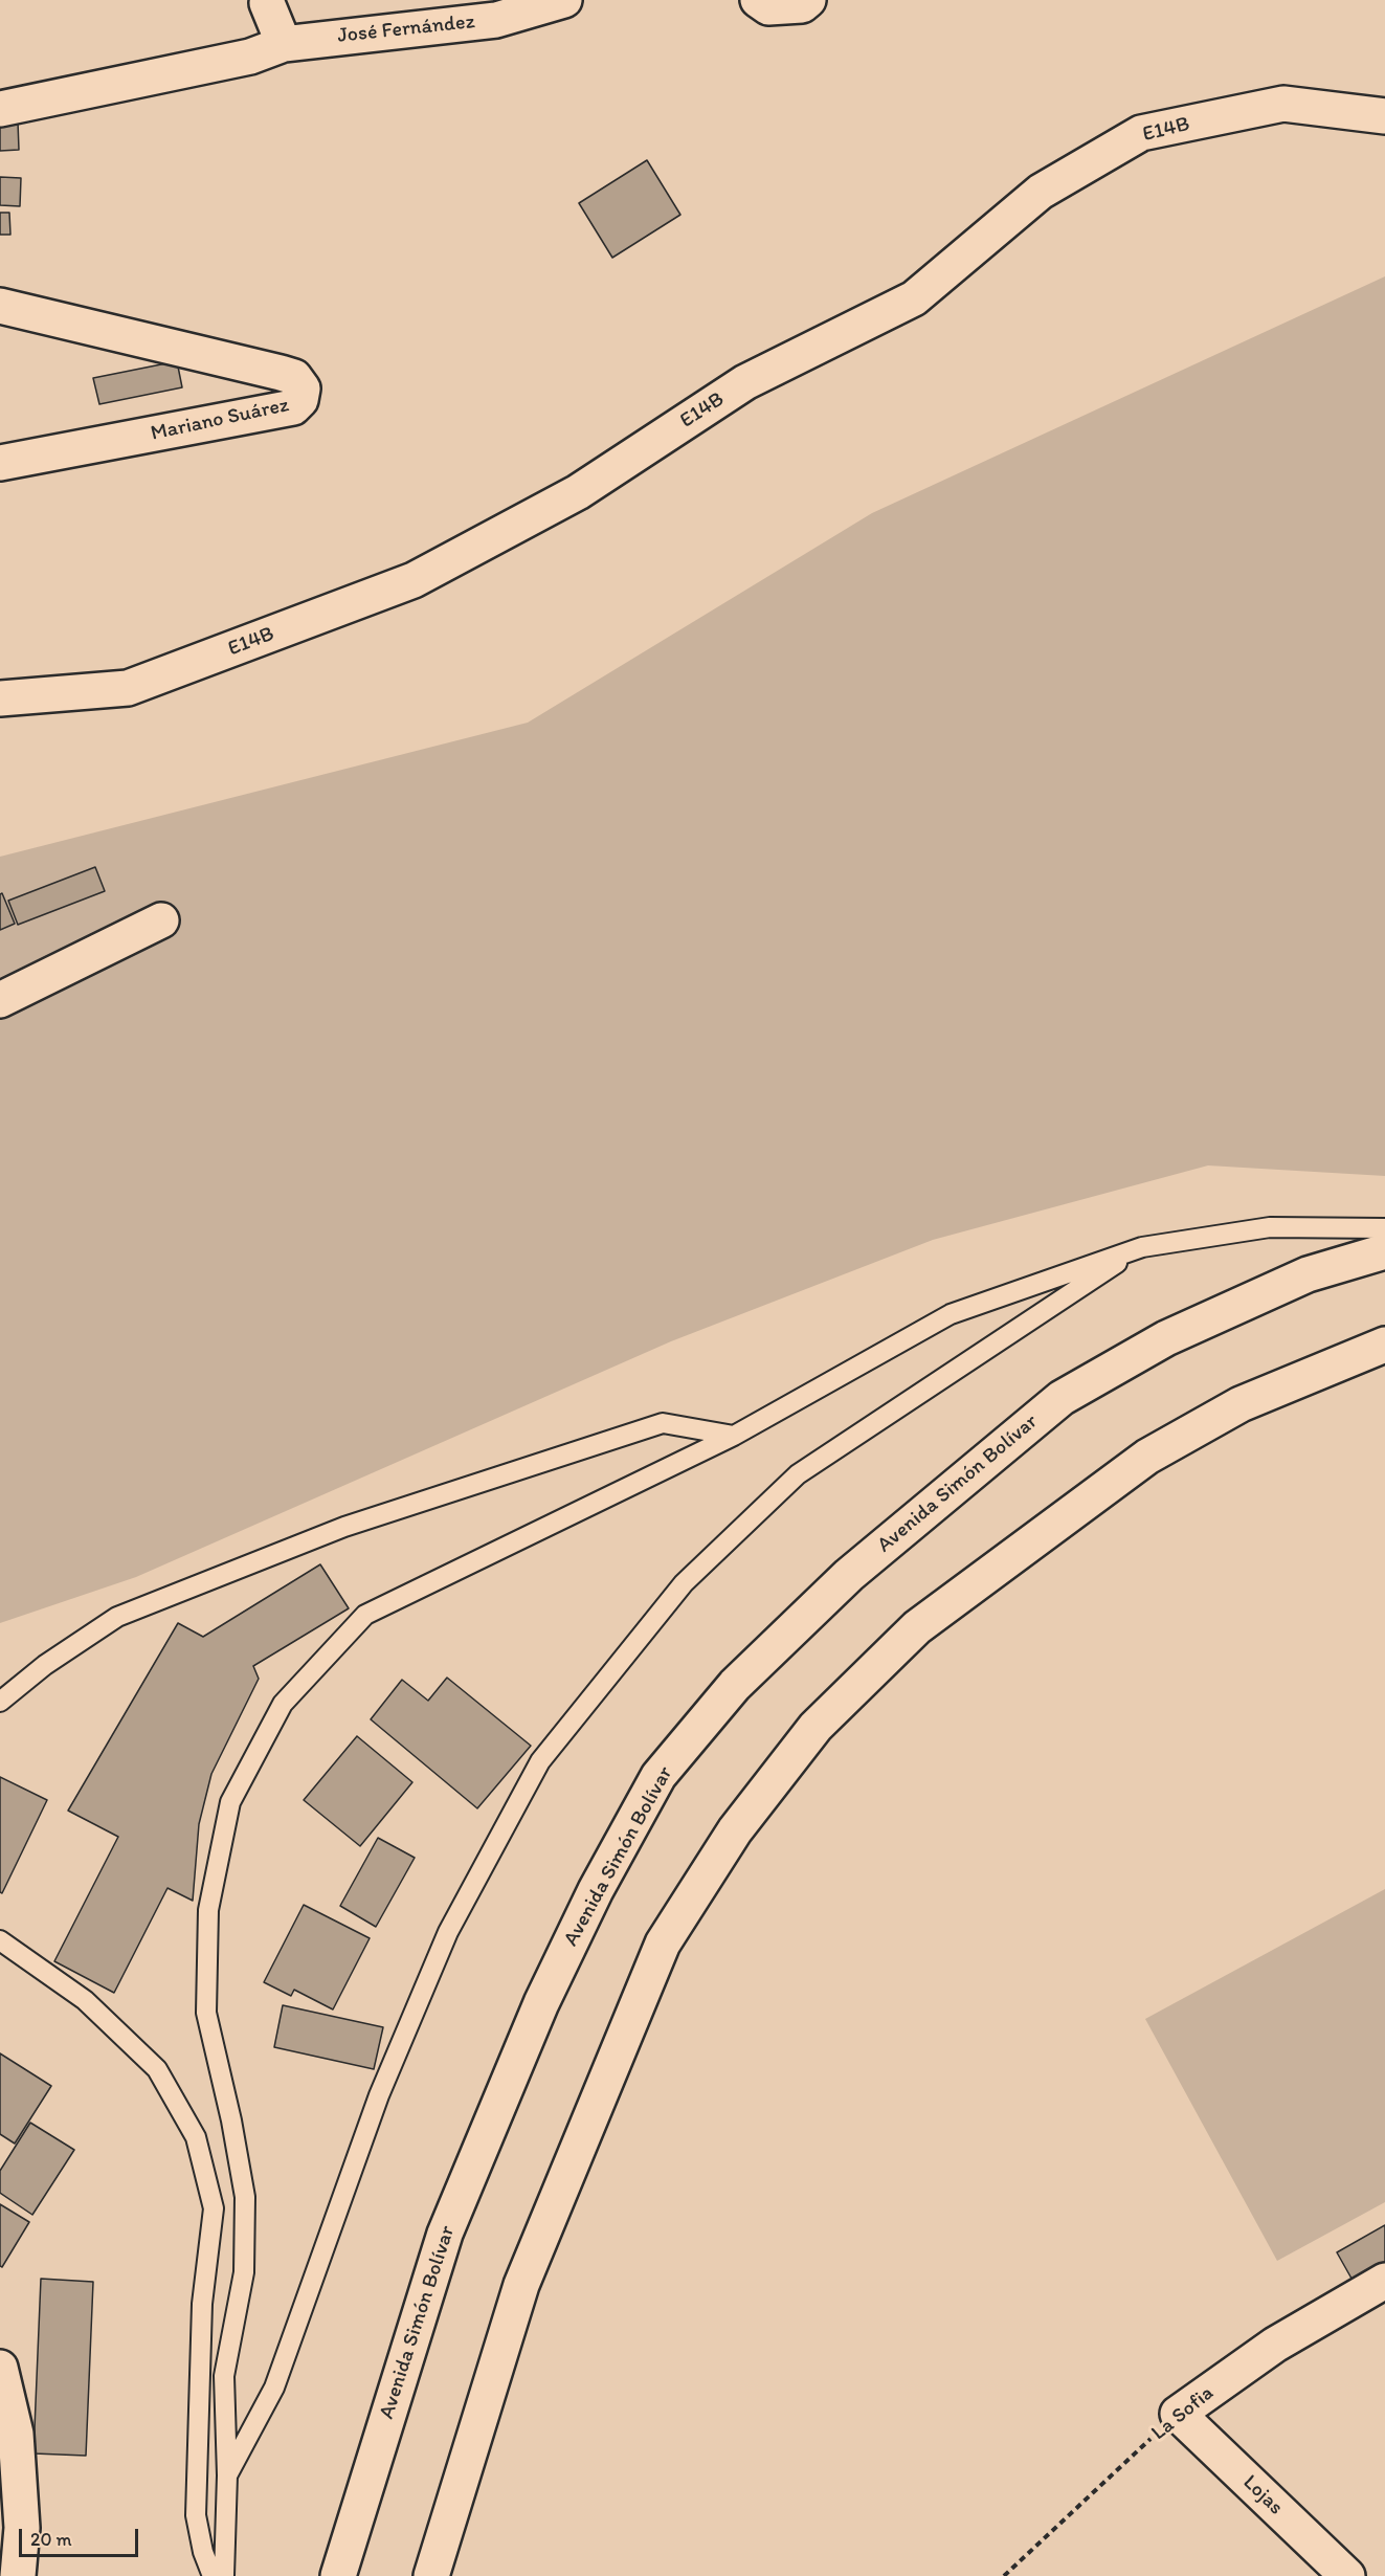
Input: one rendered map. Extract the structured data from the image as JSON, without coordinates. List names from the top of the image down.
{
  "streets": {
    "main road": [
      "José Fernández",
      "E14B",
      "Mariano Suárez",
      "Avenida Simón Bolívar",
      "La Sofia",
      "Lojas"
    ]
  },
  "crossings": [
    ["La Sofia", "Lojas"]
  ],
  "scale_bar": "20 m"
}
